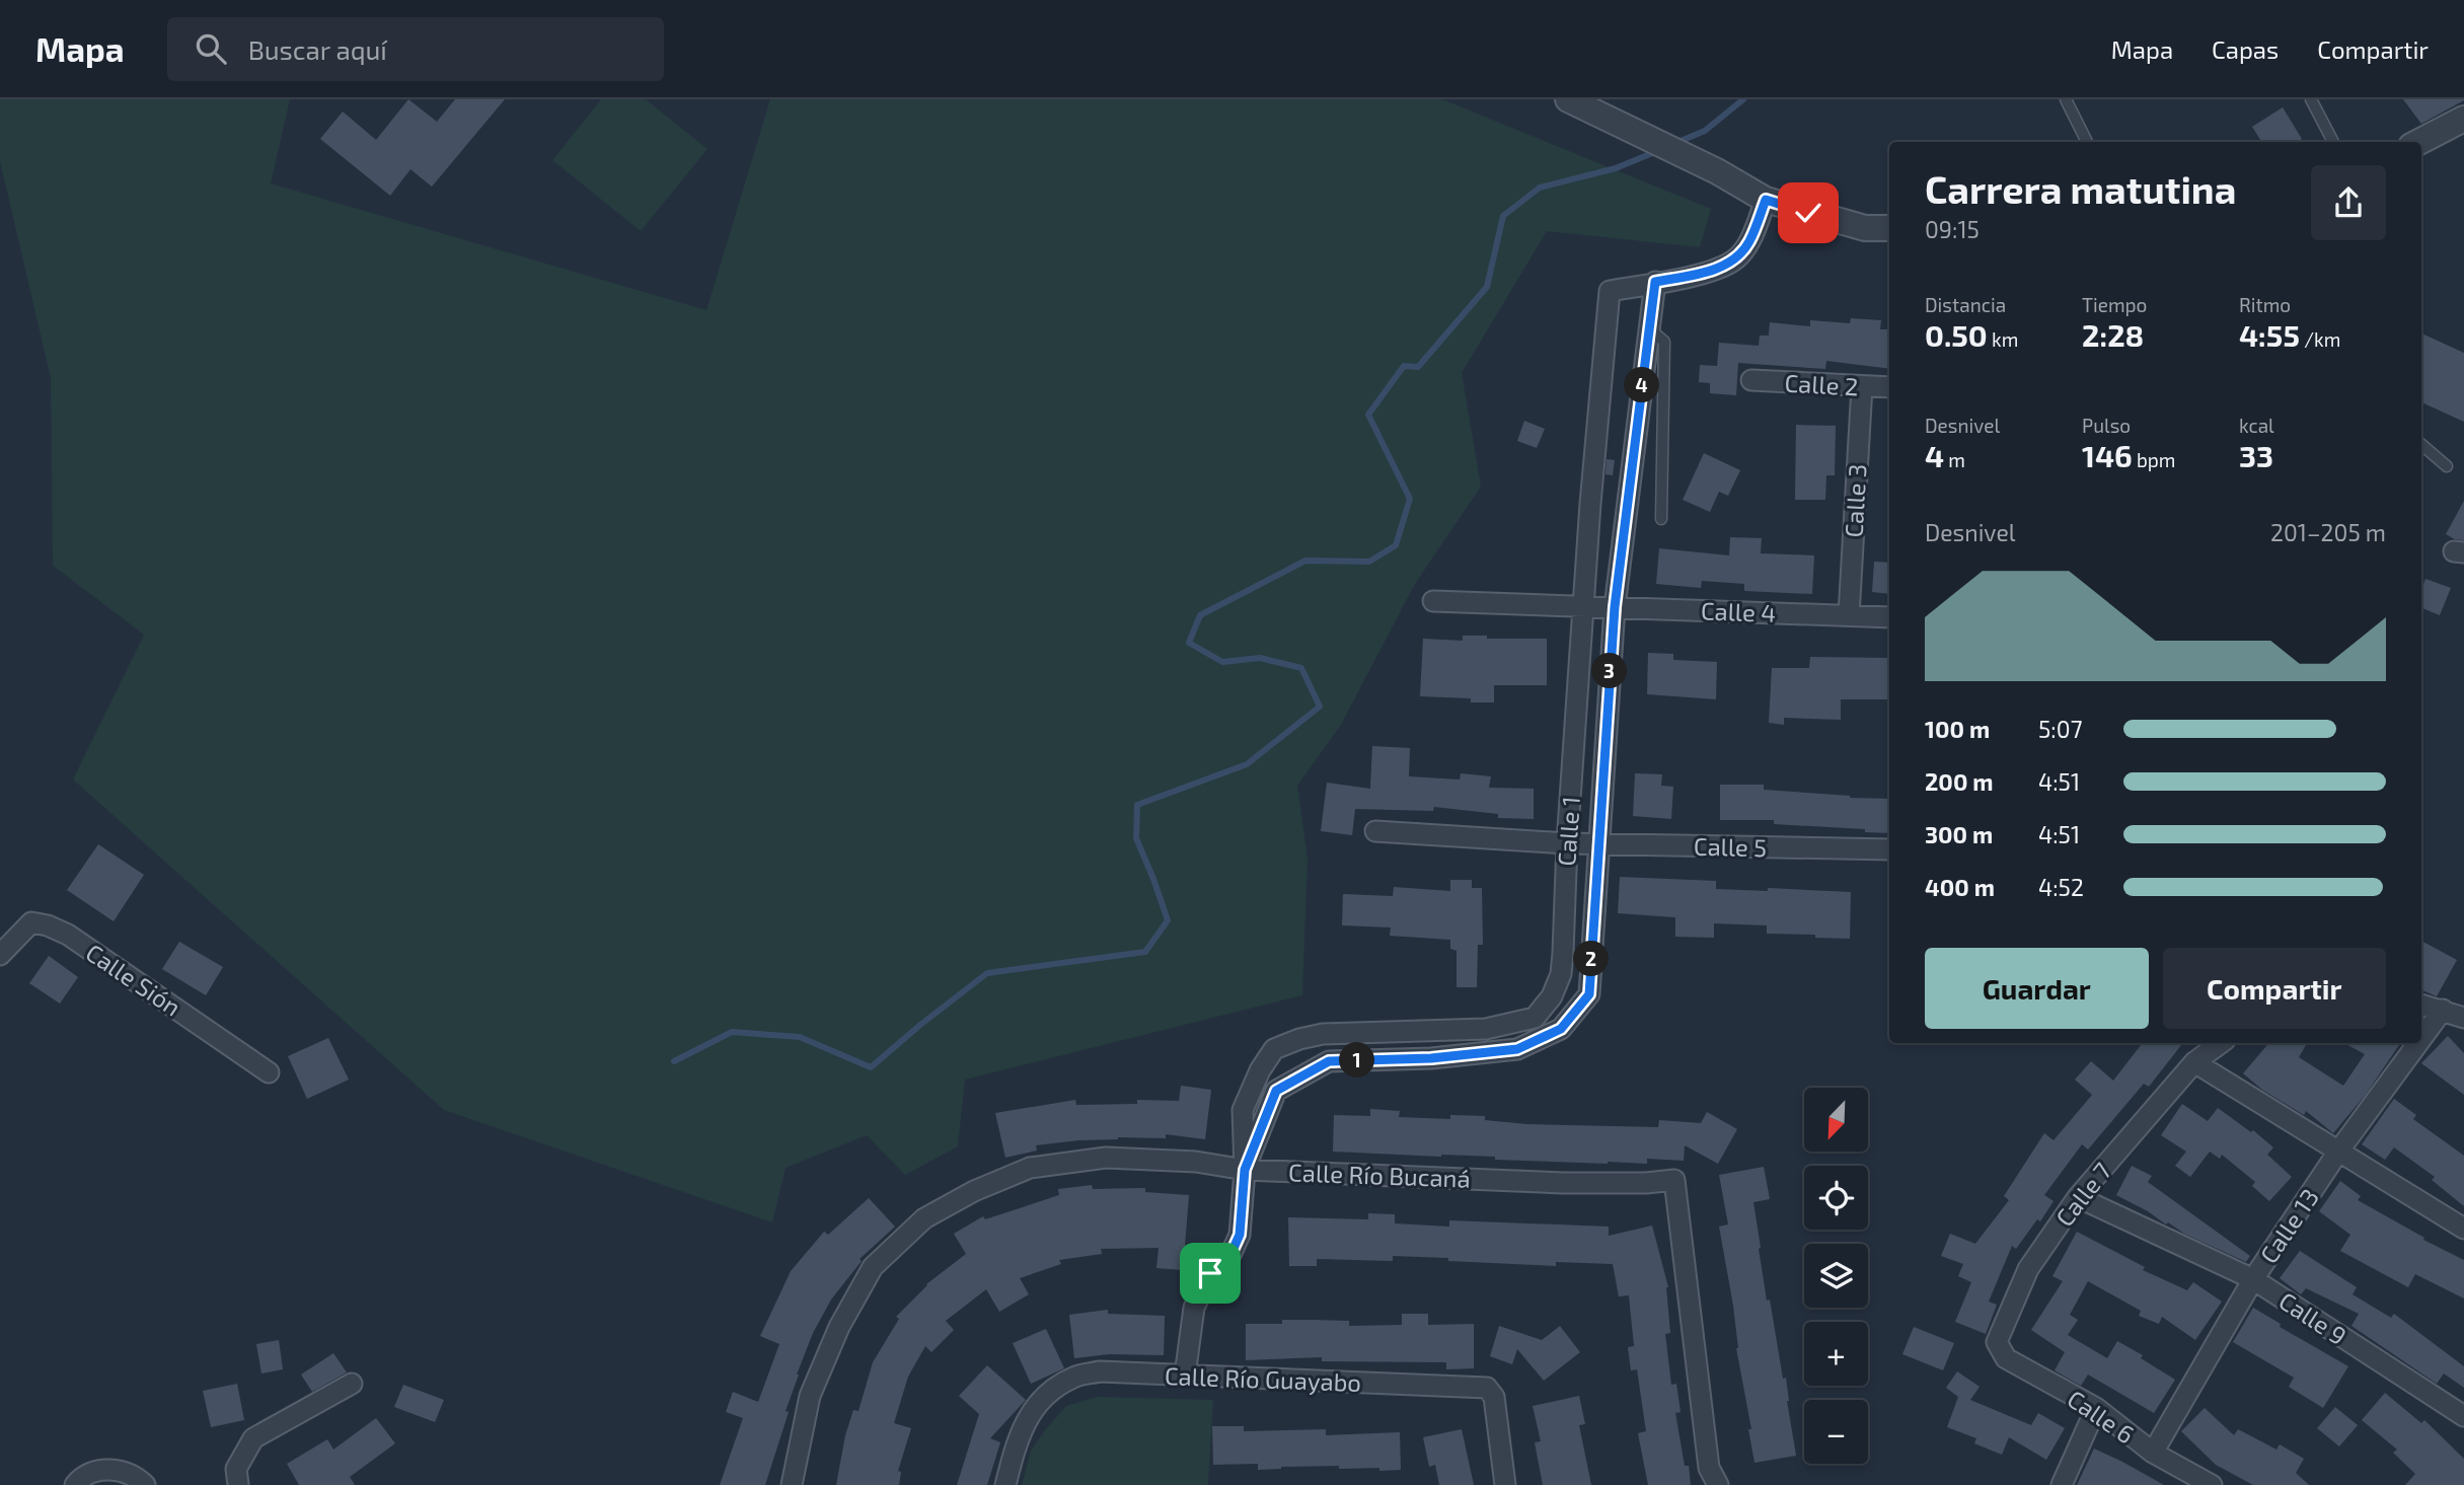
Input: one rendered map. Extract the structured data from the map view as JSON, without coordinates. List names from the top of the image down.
{
  "streets": {
    "street": [
      "Calle 2",
      "Calle 3",
      "Calle 4",
      "Calle 1",
      "Calle 5",
      "Calle Sión",
      "Calle Río Bucaná",
      "Calle 7",
      "Calle 13",
      "Calle 9",
      "Calle Río Guayabo",
      "Calle 6"
    ]
  },
  "crossings": [
    ["Calle 2", "Calle 3"],
    ["Calle 3", "Calle 4"],
    ["Calle 4", "Calle 1"],
    ["Calle 1", "Calle 5"],
    ["Calle 1", "Calle Río Bucaná"],
    ["Calle 1", "Calle Río Guayabo"],
    ["Calle 7", "Calle 9"],
    ["Calle 7", "Calle 6"],
    ["Calle 13", "Calle 9"],
    ["Calle 13", "Calle 6"]
  ],
  "north": "bottom left",
  "page": {
    "header": "Mapa",
    "search": "Buscar aquí",
    "nav": ["Mapa", "Capas", "Compartir"],
    "heading": ["Carrera matutina", "09:15"],
    "stats": [
      ["Distancia", "0.50 km"],
      ["Tiempo", "2:28"],
      ["Ritmo", "4:55 /km"],
      ["Desnivel", "4 m"],
      ["Pulso", "146 bpm"],
      ["kcal", "33"]
    ],
    "pins": [
      "4",
      "3",
      "2",
      "1"
    ],
    "chart": ["Desnivel", "201–205 m"],
    "list": [
      {
        "name": "100 m",
        "note": "5:07"
      },
      {
        "name": "200 m",
        "note": "4:51"
      },
      {
        "name": "300 m",
        "note": "4:51"
      },
      {
        "name": "400 m",
        "note": "4:52"
      }
    ],
    "buttons": ["Guardar", "Compartir"],
    "map_buttons": ["+", "−"]
  }
}
